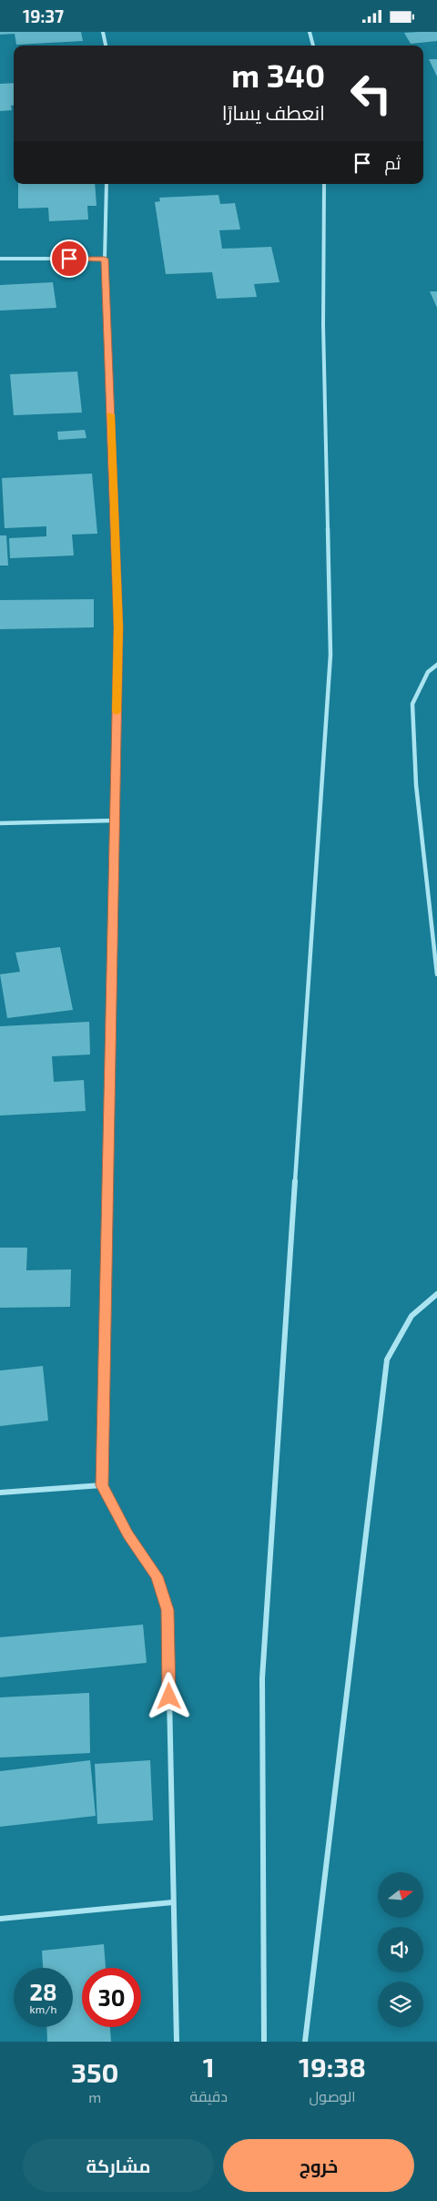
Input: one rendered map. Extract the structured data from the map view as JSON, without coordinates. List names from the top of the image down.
{
  "north": "right",
  "page": {
    "status": "19:37",
    "turn": ["340 m", "انعطف يسارًا"],
    "then": "ثم",
    "speed": "28 km/h",
    "limit": "30",
    "eta": [
      "19:38",
      "الوصول",
      "1",
      "دقيقة",
      "350",
      "m"
    ],
    "buttons": ["خروج", "مشاركة"]
  }
}
